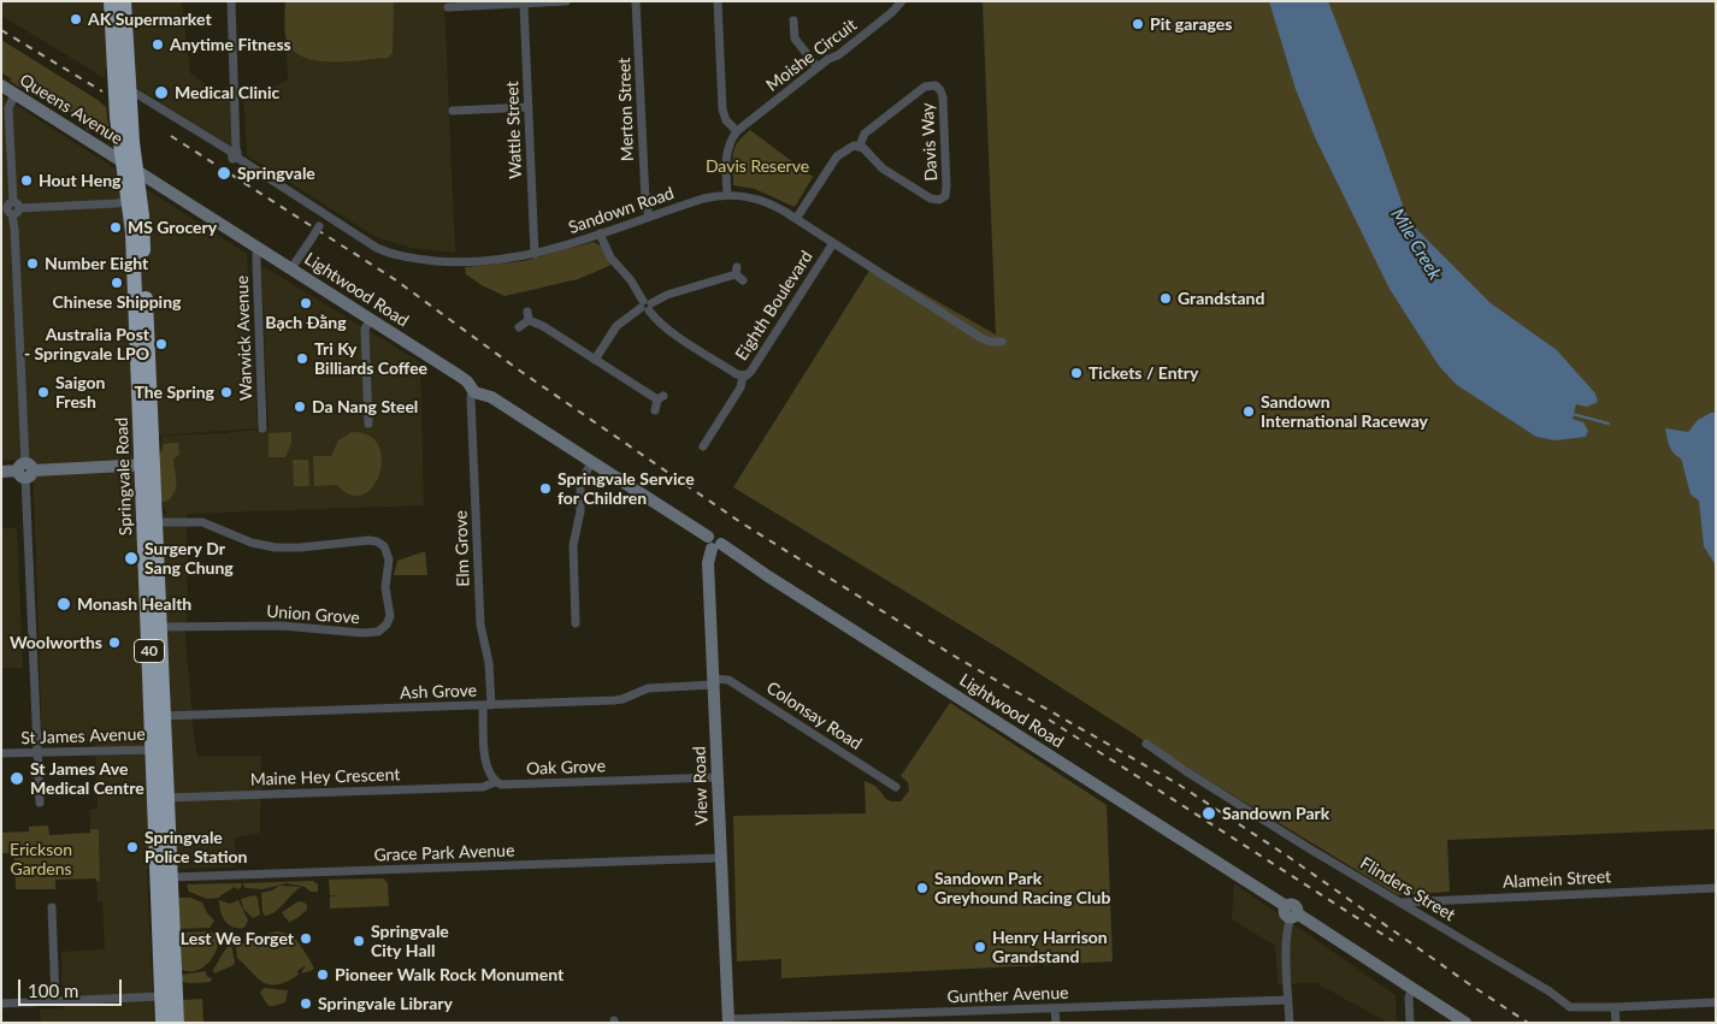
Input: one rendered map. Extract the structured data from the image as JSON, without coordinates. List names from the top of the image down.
{
  "streets": {
    "highway": ["Springvale Road", "40"],
    "main road": ["Queens Avenue", "Lightwood Road", "View Road"],
    "street": [
      "Moishe Circuit",
      "Merton Street",
      "Wattle Street",
      "Davis Way",
      "Sandown Road",
      "Eighth Boulevard",
      "Warwick Avenue",
      "Elm Grove",
      "Union Grove",
      "Ash Grove",
      "Colonsay Road",
      "St James Avenue",
      "Oak Grove",
      "Maine Hey Crescent",
      "Grace Park Avenue",
      "Alamein Street",
      "Flinders Street",
      "Gunther Avenue"
    ]
  },
  "crossings": [
    ["Queens Avenue", "Lightwood Road"],
    ["Queens Avenue", "Springvale Road"],
    ["Merton Street", "Sandown Road"],
    ["Wattle Street", "Sandown Road"],
    ["Davis Way", "Sandown Road"],
    ["Sandown Road", "Eighth Boulevard"],
    ["Sandown Road", "Springvale Road"],
    ["Lightwood Road", "Warwick Avenue"],
    ["Lightwood Road", "Springvale Road"],
    ["Lightwood Road", "Elm Grove"],
    ["Lightwood Road", "View Road"],
    ["Springvale Road", "Union Grove"],
    ["Springvale Road", "Ash Grove"],
    ["Springvale Road", "St James Avenue"],
    ["Springvale Road", "Maine Hey Crescent"],
    ["Springvale Road", "Grace Park Avenue"],
    ["Elm Grove", "Ash Grove"],
    ["Ash Grove", "Colonsay Road"],
    ["Ash Grove", "View Road"],
    ["Colonsay Road", "View Road"],
    ["Oak Grove", "Maine Hey Crescent"],
    ["Oak Grove", "View Road"],
    ["View Road", "Grace Park Avenue"],
    ["View Road", "Gunther Avenue"],
    ["Alamein Street", "Flinders Street"]
  ],
  "water": ["Mile Creek"],
  "parks": ["Davis Reserve", "Erickson Gardens"],
  "places": [
    "AK Supermarket",
    "Pit garages",
    "Anytime Fitness",
    "Medical Clinic",
    "Springvale",
    "Hout Heng",
    "MS Grocery",
    "Number Eight",
    "Chinese Shipping",
    "Grandstand",
    "Bạch Đằng",
    "Australia Post - Springvale LPO",
    "Tri Ky Billiards Coffee",
    "Tickets / Entry",
    "Saigon Fresh",
    "The Spring",
    "Da Nang Steel",
    "Sandown International Raceway",
    "Springvale Service for Children",
    "Surgery Dr Sang Chung",
    "Monash Health",
    "Woolworths",
    "St James Ave Medical Centre",
    "Sandown Park",
    "Springvale Police Station",
    "Sandown Park Greyhound Racing Club",
    "Lest We Forget",
    "Springvale City Hall",
    "Henry Harrison Grandstand",
    "Pioneer Walk Rock Monument",
    "Springvale Library"
  ],
  "scale_bar": "100 m"
}
